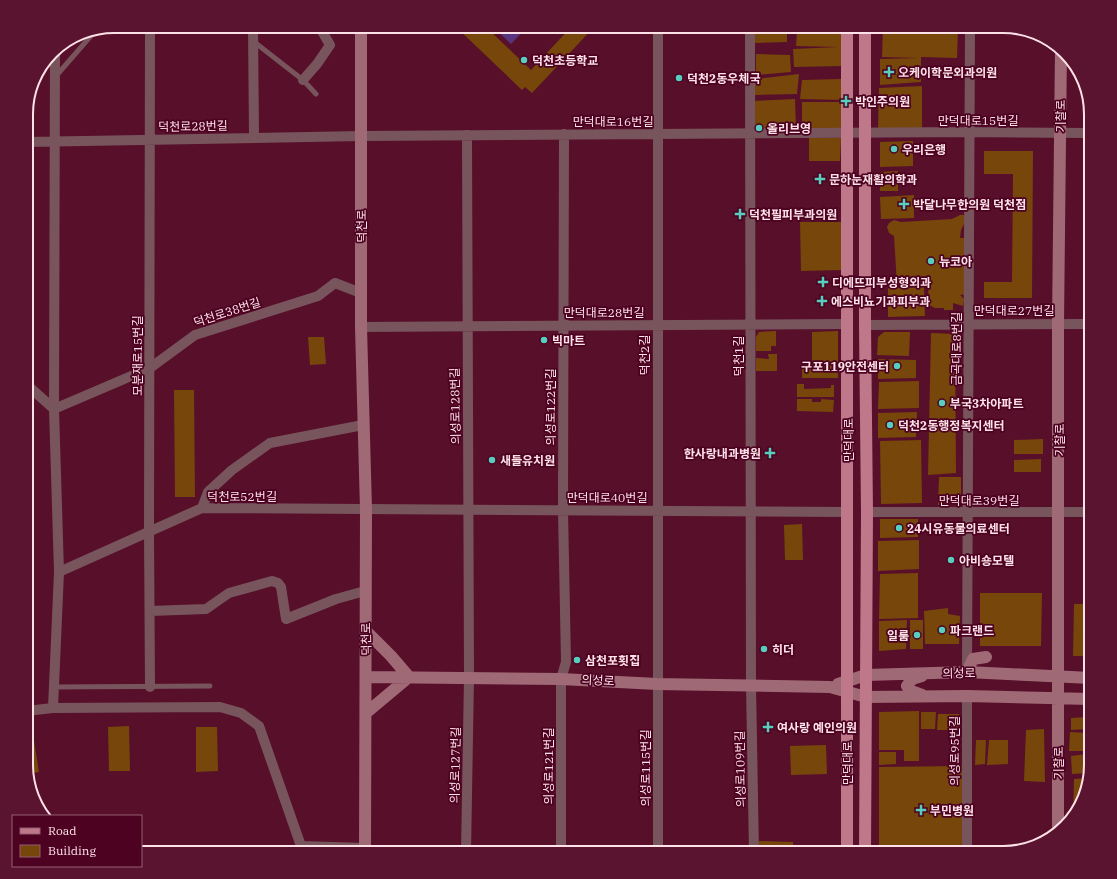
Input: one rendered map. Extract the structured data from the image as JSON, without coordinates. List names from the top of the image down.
{
  "streets": {
    "main road": [
      "기찰로",
      "덕천로",
      "만덕대로",
      "의성로"
    ],
    "street": [
      "만덕대로15번길",
      "만덕대로16번길",
      "덕천로28번길",
      "만덕대로27번길",
      "덕천로38번길",
      "만덕대로28번길",
      "금곡대로8번길",
      "덕천2길",
      "모분재로15번길",
      "덕천1길",
      "의성로128번길",
      "의성로122번길",
      "덕천로52번길",
      "만덕대로40번길",
      "만덕대로39번길",
      "의성로95번길",
      "의성로127번길",
      "의성로121번길",
      "의성로115번길",
      "의성로109번길"
    ]
  },
  "crossings": [
    ["기찰로", "만덕대로15번길"],
    ["기찰로", "만덕대로27번길"],
    ["기찰로", "만덕대로39번길"],
    ["기찰로", "의성로"],
    ["만덕대로15번길", "만덕대로16번길"],
    ["만덕대로15번길", "금곡대로8번길"],
    ["만덕대로15번길", "만덕대로"],
    ["만덕대로16번길", "덕천로28번길"],
    ["만덕대로16번길", "덕천로"],
    ["만덕대로16번길", "덕천2길"],
    ["만덕대로16번길", "덕천1길"],
    ["만덕대로16번길", "의성로128번길"],
    ["만덕대로16번길", "의성로122번길"],
    ["만덕대로16번길", "만덕대로"],
    ["덕천로28번길", "덕천로"],
    ["덕천로28번길", "모분재로15번길"],
    ["덕천로", "덕천로38번길"],
    ["덕천로", "만덕대로28번길"],
    ["덕천로", "덕천로52번길"],
    ["덕천로", "만덕대로40번길"],
    ["덕천로", "의성로"],
    ["만덕대로27번길", "금곡대로8번길"],
    ["만덕대로27번길", "만덕대로"],
    ["덕천로38번길", "모분재로15번길"],
    ["만덕대로28번길", "덕천2길"],
    ["만덕대로28번길", "덕천1길"],
    ["만덕대로28번길", "의성로128번길"],
    ["만덕대로28번길", "의성로122번길"],
    ["만덕대로28번길", "만덕대로"],
    ["금곡대로8번길", "만덕대로39번길"],
    ["금곡대로8번길", "의성로"],
    ["덕천2길", "만덕대로40번길"],
    ["덕천2길", "의성로"],
    ["덕천2길", "의성로115번길"],
    ["모분재로15번길", "덕천로52번길"],
    ["덕천1길", "만덕대로40번길"],
    ["덕천1길", "의성로"],
    ["덕천1길", "의성로109번길"],
    ["의성로128번길", "만덕대로40번길"],
    ["의성로128번길", "의성로"],
    ["의성로128번길", "의성로127번길"],
    ["의성로122번길", "만덕대로40번길"],
    ["의성로122번길", "의성로"],
    ["의성로122번길", "의성로121번길"],
    ["만덕대로", "만덕대로40번길"],
    ["만덕대로", "만덕대로39번길"],
    ["만덕대로", "의성로"],
    ["덕천로52번길", "만덕대로40번길"],
    ["의성로", "의성로95번길"],
    ["의성로", "의성로127번길"],
    ["의성로", "의성로121번길"],
    ["의성로", "의성로115번길"],
    ["의성로", "의성로109번길"]
  ],
  "places": {
    "other": [
      "덕천초등학교",
      "덕천2동우체국",
      "올리브영",
      "우리은행",
      "뉴코아",
      "빅마트",
      "구포119안전센터",
      "부국3차아파트",
      "덕천2동행정복지센터",
      "새들유치원",
      "24시유동물의료센터",
      "아비숑모텔",
      "파크랜드",
      "일룸",
      "히더",
      "삼천포횟집"
    ],
    "health": [
      "오케이학문외과의원",
      "박인주의원",
      "문하눈재활의학과",
      "박달나무한의원 덕천점",
      "덕천필피부과의원",
      "디에뜨피부성형외과",
      "에스비뇨기과피부과",
      "한사랑내과병원",
      "여사랑 예인의원",
      "부민병원"
    ]
  },
  "legend": ["Road", "Building"]
}
